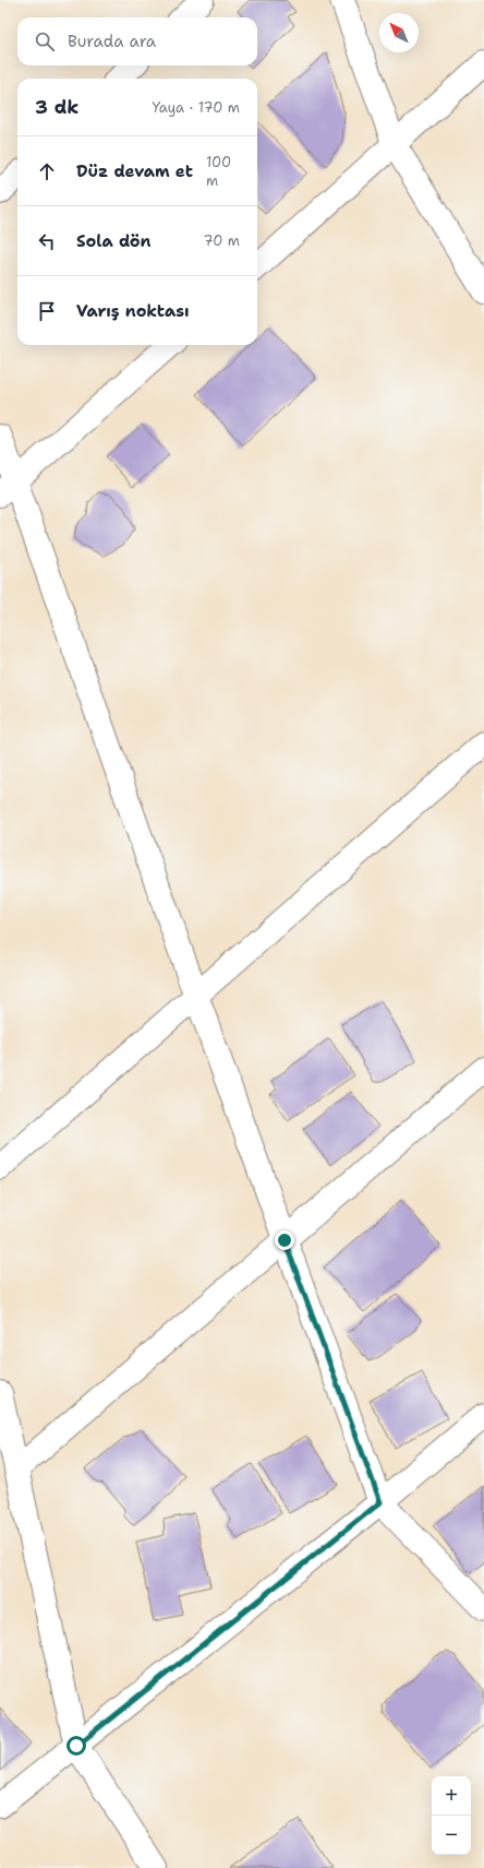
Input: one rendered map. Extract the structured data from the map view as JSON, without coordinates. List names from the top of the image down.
{
  "north": "top left",
  "page": {
    "search": "Burada ara",
    "heading": ["3 dk", "Yaya · 170 m"],
    "list": [
      ["Düz devam et", "100 m"],
      ["Sola dön", "70 m"],
      "Varış noktası"
    ],
    "map_buttons": ["+", "−"]
  }
}
